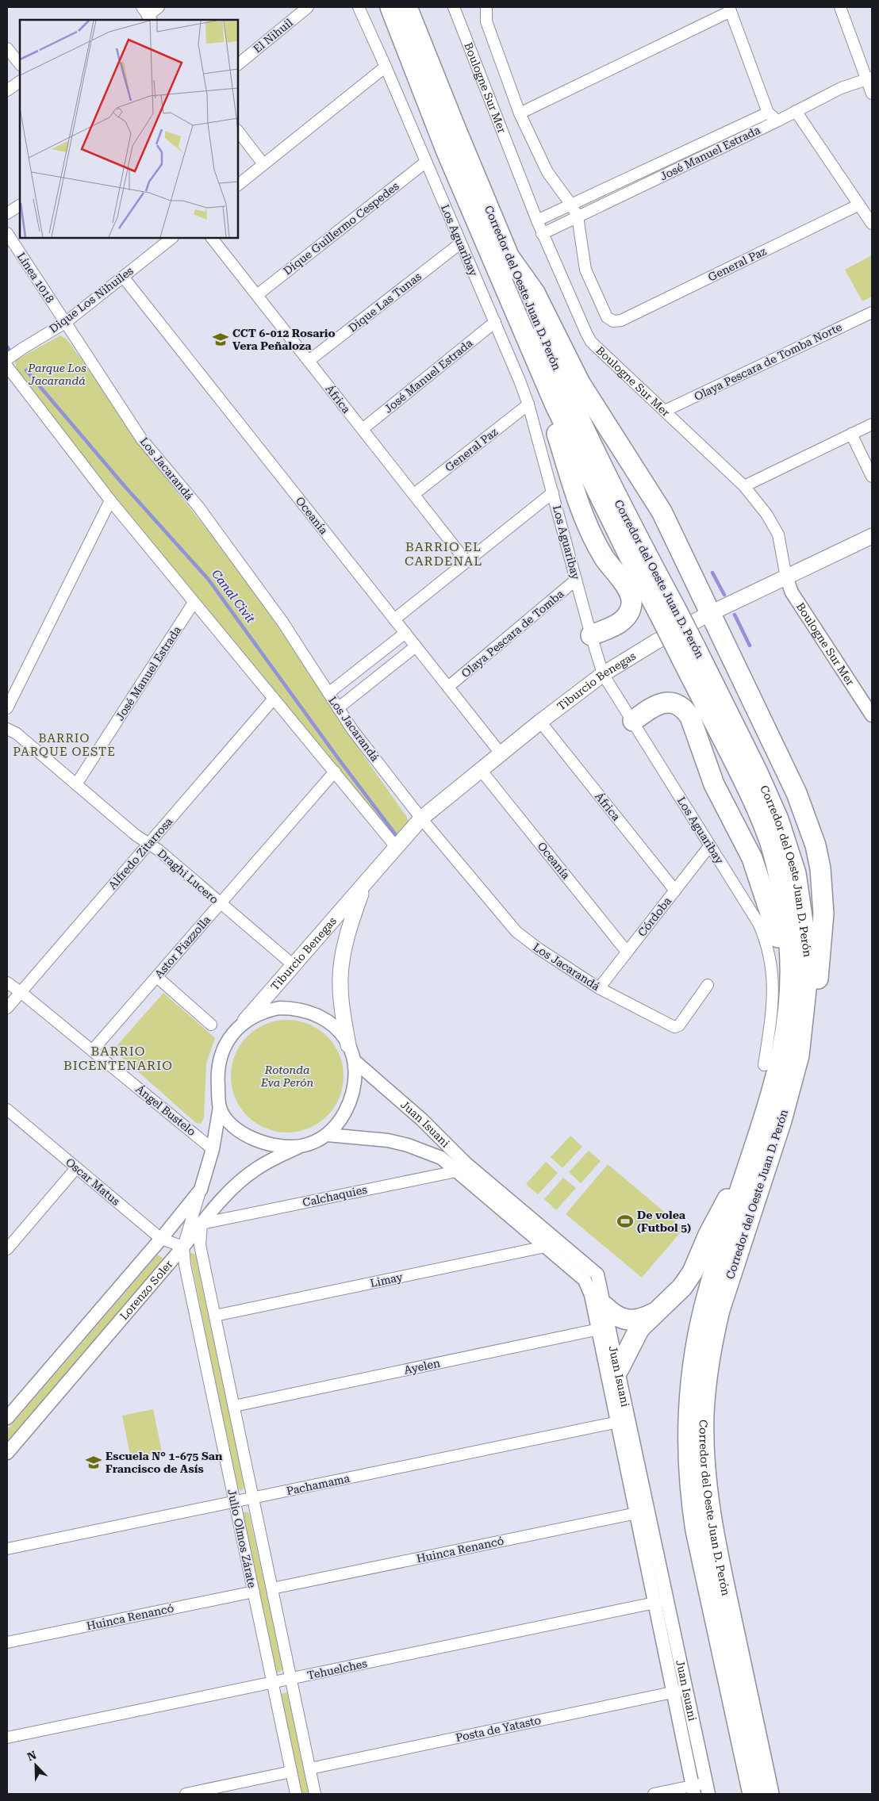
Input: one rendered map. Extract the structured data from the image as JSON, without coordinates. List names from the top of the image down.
{
  "streets": {
    "highway": ["Corredor del Oeste Juan D. Perón"],
    "main road": ["Tiburcio Benegas"],
    "street": [
      "El Nihuil",
      "Boulogne Sur Mer",
      "José Manuel Estrada",
      "Dique Guillermo Cespedes",
      "Los Aguaribay",
      "General Paz",
      "Línea 1018",
      "Dique Los Nihuiles",
      "Dique Las Tunas",
      "Olaya Pescara de Tomba Norte",
      "África",
      "Los Jacarandá",
      "Oceanía",
      "Olaya Pescara de Tomba",
      "Alfredo Zitarrosa",
      "Draghi Lucero",
      "Córdoba",
      "Astor Piazzolla",
      "Ángel Bustelo",
      "Juan Isuani",
      "Oscar Matus",
      "Calchaquies",
      "Limay",
      "Lorenzo Soler",
      "Ayelen",
      "Pachamama",
      "Julio Olmos Zárate",
      "Huinca Renancó",
      "Tehuelches",
      "Posta de Yatasto"
    ]
  },
  "crossings": [
    ["Boulogne Sur Mer", "José Manuel Estrada"],
    ["Boulogne Sur Mer", "Olaya Pescara de Tomba Norte"],
    ["Boulogne Sur Mer", "Tiburcio Benegas"],
    ["José Manuel Estrada", "Los Aguaribay"],
    ["José Manuel Estrada", "General Paz"],
    ["José Manuel Estrada", "África"],
    ["José Manuel Estrada", "Draghi Lucero"],
    ["Dique Guillermo Cespedes", "Los Aguaribay"],
    ["Dique Guillermo Cespedes", "África"],
    ["Los Aguaribay", "General Paz"],
    ["Los Aguaribay", "Corredor del Oeste Juan D. Perón"],
    ["Los Aguaribay", "Dique Las Tunas"],
    ["Los Aguaribay", "Olaya Pescara de Tomba"],
    ["Los Aguaribay", "Tiburcio Benegas"],
    ["Los Aguaribay", "Córdoba"],
    ["General Paz", "África"],
    ["Línea 1018", "Dique Los Nihuiles"],
    ["Línea 1018", "Los Jacarandá"],
    ["Dique Los Nihuiles", "Los Jacarandá"],
    ["Dique Los Nihuiles", "Oceanía"],
    ["Dique Las Tunas", "África"],
    ["África", "Tiburcio Benegas"],
    ["África", "Córdoba"],
    ["Los Jacarandá", "Tiburcio Benegas"],
    ["Los Jacarandá", "Córdoba"],
    ["Oceanía", "Olaya Pescara de Tomba"],
    ["Oceanía", "Tiburcio Benegas"],
    ["Oceanía", "Córdoba"],
    ["Tiburcio Benegas", "Draghi Lucero"],
    ["Tiburcio Benegas", "Juan Isuani"],
    ["Tiburcio Benegas", "Lorenzo Soler"],
    ["Alfredo Zitarrosa", "Draghi Lucero"],
    ["Alfredo Zitarrosa", "Ángel Bustelo"],
    ["Draghi Lucero", "Astor Piazzolla"],
    ["Astor Piazzolla", "Ángel Bustelo"],
    ["Ángel Bustelo", "Lorenzo Soler"],
    ["Juan Isuani", "Calchaquies"],
    ["Juan Isuani", "Limay"],
    ["Juan Isuani", "Lorenzo Soler"],
    ["Juan Isuani", "Ayelen"],
    ["Juan Isuani", "Pachamama"],
    ["Juan Isuani", "Huinca Renancó"],
    ["Juan Isuani", "Tehuelches"],
    ["Juan Isuani", "Posta de Yatasto"],
    ["Oscar Matus", "Lorenzo Soler"],
    ["Oscar Matus", "Julio Olmos Zárate"],
    ["Calchaquies", "Lorenzo Soler"],
    ["Calchaquies", "Julio Olmos Zárate"],
    ["Limay", "Julio Olmos Zárate"],
    ["Lorenzo Soler", "Julio Olmos Zárate"],
    ["Ayelen", "Julio Olmos Zárate"],
    ["Pachamama", "Julio Olmos Zárate"],
    ["Julio Olmos Zárate", "Huinca Renancó"],
    ["Julio Olmos Zárate", "Tehuelches"],
    ["Julio Olmos Zárate", "Posta de Yatasto"]
  ],
  "districts": ["BARRIO EL CARDENAL", "BARRIO PARQUE OESTE", "BARRIO BICENTENARIO"],
  "water": ["Canal Civit"],
  "parks": ["Parque Los Jacarandá", "Rotonda Eva Perón"],
  "places": {
    "school or university": ["CCT 6-012 Rosario Vera Peñaloza", "Escuela N° 1-675 San Francisco de Asís"],
    "sports": ["De volea (Futbol 5)"]
  },
  "north": "top left"
}
